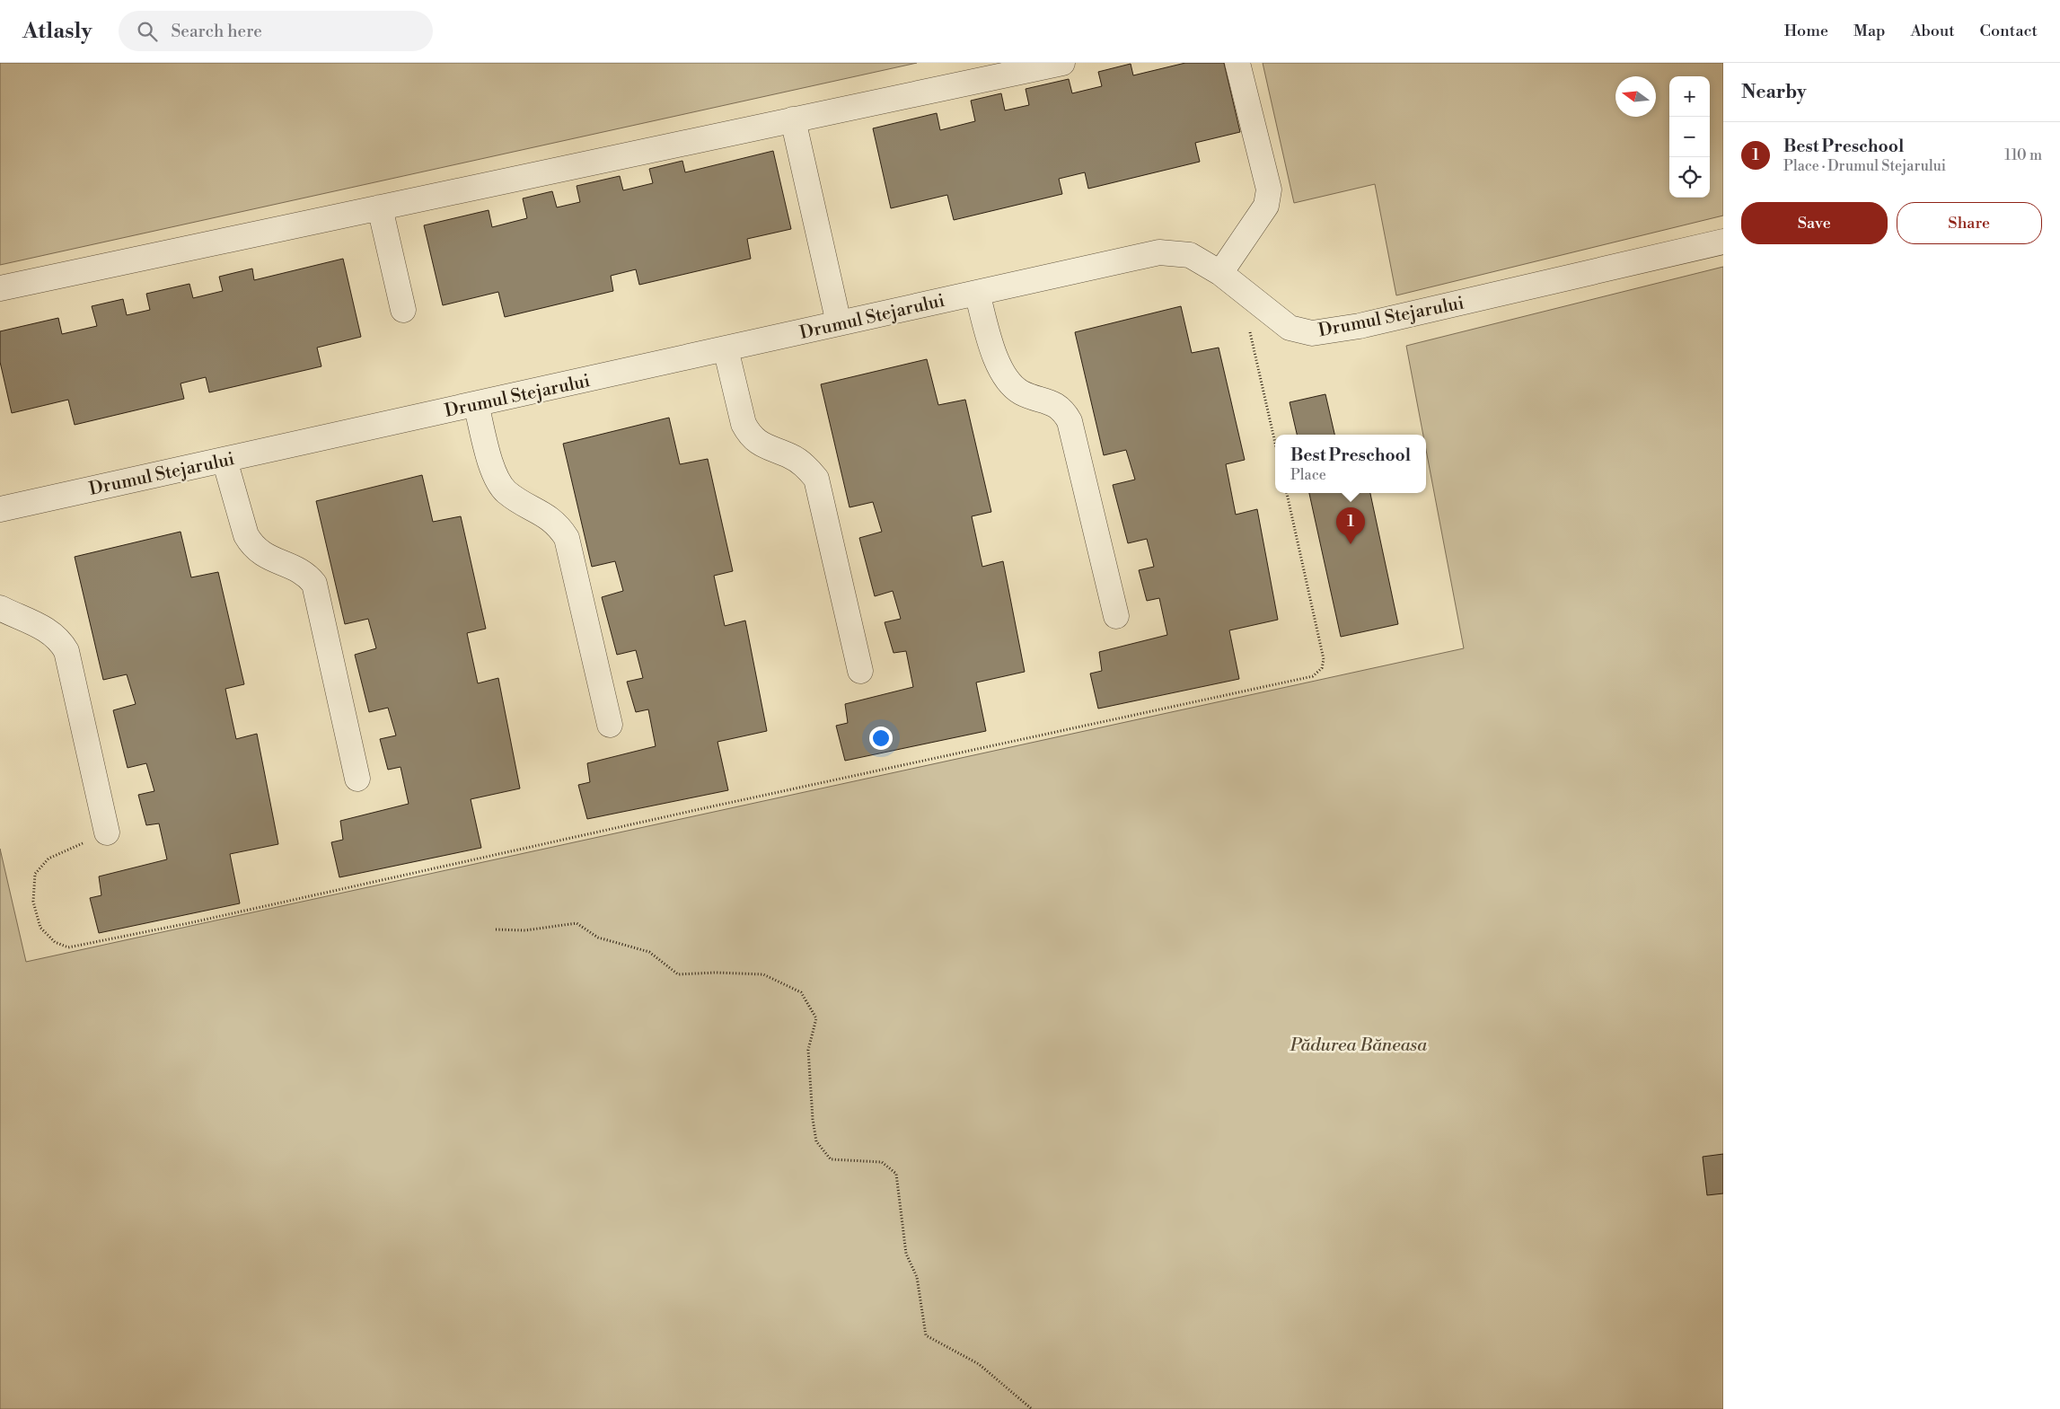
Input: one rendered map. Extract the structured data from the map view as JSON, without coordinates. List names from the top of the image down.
{
  "streets": {
    "street": ["Drumul Stejarului"]
  },
  "parks": ["Pădurea Băneasa"],
  "north": "left",
  "page": {
    "header": "Atlasly",
    "search": "Search here",
    "nav": [
      "Home",
      "Map",
      "About",
      "Contact"
    ],
    "heading": "Nearby",
    "map_buttons": ["+", "−"],
    "list": [
      {
        "mark": "1",
        "name": "Best Preschool",
        "note": "Place · Drumul Stejarului",
        "value": "110 m"
      }
    ],
    "buttons": ["Save", "Share"],
    "popup": ["Best Preschool", "Place"],
    "pins": "1"
  }
}
